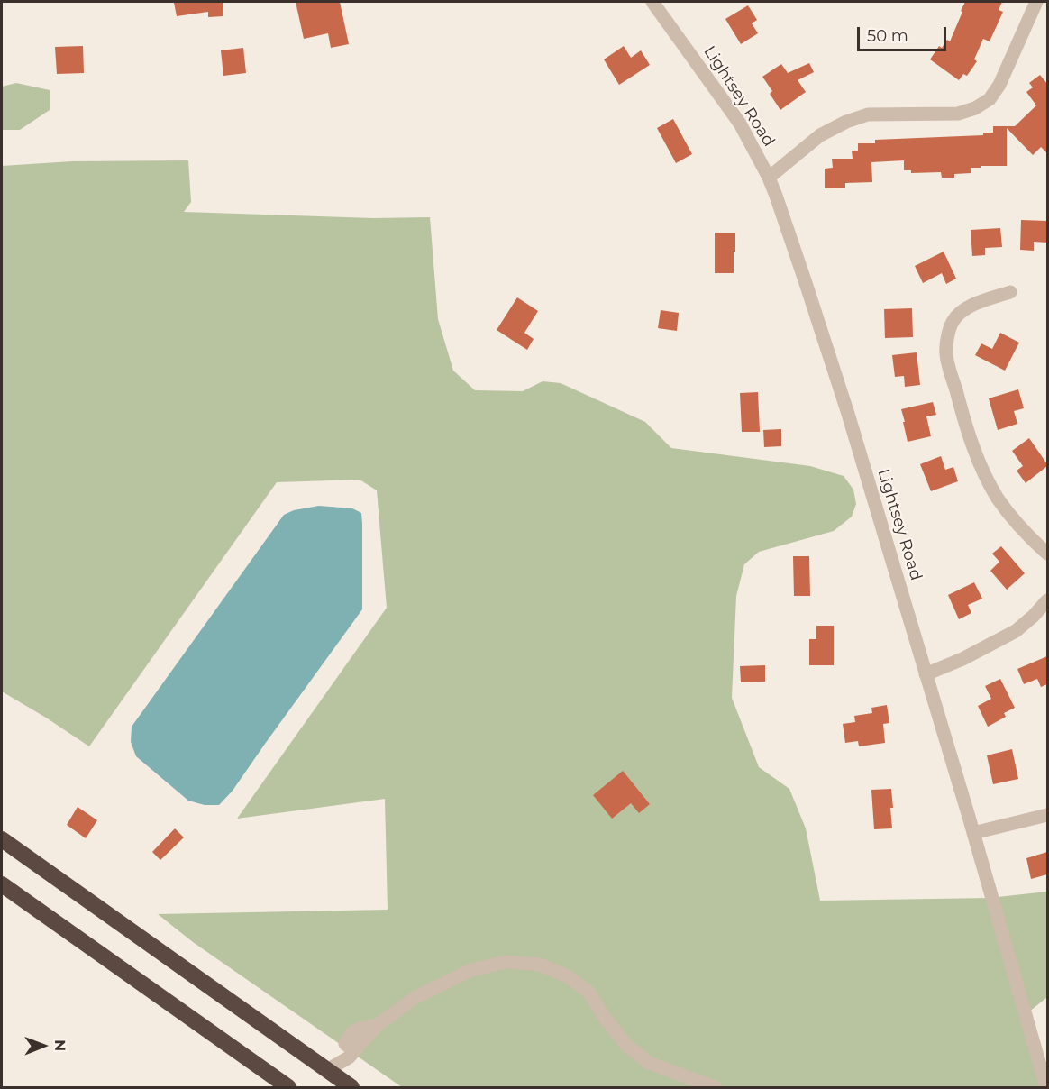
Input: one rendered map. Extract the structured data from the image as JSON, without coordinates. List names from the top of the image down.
{
  "streets": {
    "street": ["Lightsey Road"]
  },
  "scale_bar": "50 m",
  "north": "right"
}
